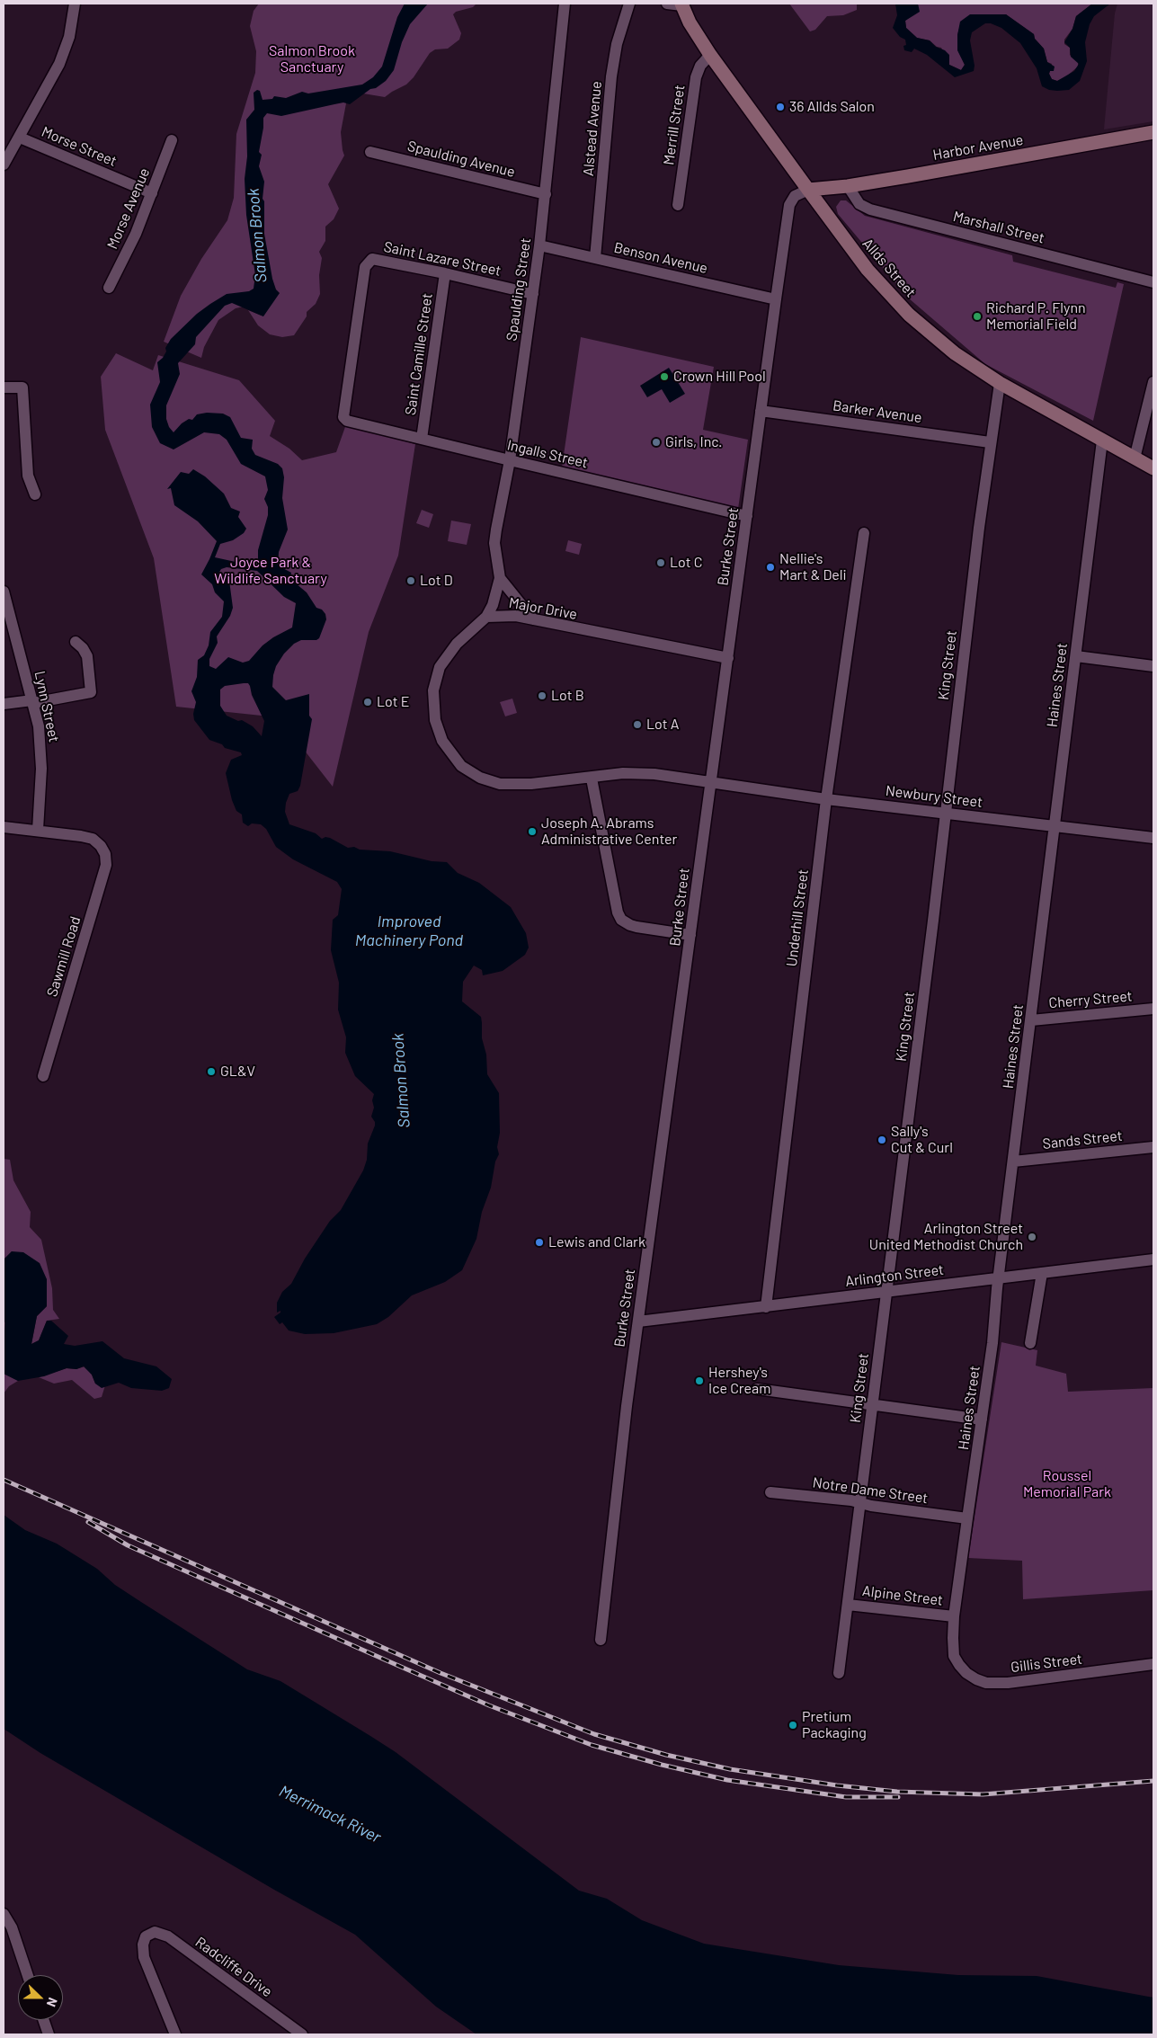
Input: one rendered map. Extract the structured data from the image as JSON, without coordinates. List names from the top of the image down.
{
  "streets": {
    "street": [
      "Merrill Street",
      "Alstead Avenue",
      "Morse Street",
      "Harbor Avenue",
      "Spaulding Avenue",
      "Morse Avenue",
      "Marshall Street",
      "Benson Avenue",
      "Saint Lazare Street",
      "Allds Street",
      "Spaulding Street",
      "Saint Camille Street",
      "Barker Avenue",
      "Ingalls Street",
      "Burke Street",
      "Major Drive",
      "King Street",
      "Haines Street",
      "Lynn Street",
      "Newbury Street",
      "Underhill Street",
      "Sawmill Road",
      "Cherry Street",
      "Sands Street",
      "Arlington Street",
      "Notre Dame Street",
      "Alpine Street",
      "Gillis Street",
      "Radcliffe Drive"
    ]
  },
  "crossings": [
    ["Merrill Street", "Allds Street"],
    ["Alstead Avenue", "Benson Avenue"],
    ["Morse Street", "Morse Avenue"],
    ["Harbor Avenue", "Marshall Street"],
    ["Harbor Avenue", "Allds Street"],
    ["Harbor Avenue", "Burke Street"],
    ["Spaulding Avenue", "Spaulding Street"],
    ["Benson Avenue", "Spaulding Street"],
    ["Benson Avenue", "Burke Street"],
    ["Saint Lazare Street", "Spaulding Street"],
    ["Saint Lazare Street", "Saint Camille Street"],
    ["Saint Lazare Street", "Ingalls Street"],
    ["Allds Street", "Burke Street"],
    ["Allds Street", "King Street"],
    ["Allds Street", "Haines Street"],
    ["Spaulding Street", "Ingalls Street"],
    ["Spaulding Street", "Major Drive"],
    ["Saint Camille Street", "Ingalls Street"],
    ["Barker Avenue", "Burke Street"],
    ["Barker Avenue", "King Street"],
    ["Ingalls Street", "Burke Street"],
    ["Burke Street", "Major Drive"],
    ["Burke Street", "Newbury Street"],
    ["Burke Street", "Arlington Street"],
    ["Major Drive", "Newbury Street"],
    ["King Street", "Newbury Street"],
    ["King Street", "Arlington Street"],
    ["King Street", "Notre Dame Street"],
    ["King Street", "Alpine Street"],
    ["Haines Street", "Newbury Street"],
    ["Haines Street", "Cherry Street"],
    ["Haines Street", "Sands Street"],
    ["Haines Street", "Arlington Street"],
    ["Haines Street", "Notre Dame Street"],
    ["Haines Street", "Alpine Street"],
    ["Haines Street", "Gillis Street"],
    ["Lynn Street", "Sawmill Road"],
    ["Newbury Street", "Underhill Street"],
    ["Underhill Street", "Arlington Street"]
  ],
  "water": ["Salmon Brook", "Improved Machinery Pond", "Merrimack River"],
  "parks": ["Salmon Brook Sanctuary", "Joyce Park & Wildlife Sanctuary", "Roussel Memorial Park"],
  "places": [
    "36 Allds Salon",
    "Richard P. Flynn Memorial Field",
    "Crown Hill Pool",
    "Girls, Inc.",
    "Lot C",
    "Nellie's Mart & Deli",
    "Lot D",
    "Lot B",
    "Lot E",
    "Lot A",
    "Joseph A. Abrams Administrative Center",
    "GL&V",
    "Sally's Cut & Curl",
    "Arlington Street United Methodist Church",
    "Lewis and Clark",
    "Hershey's Ice Cream",
    "Pretium Packaging"
  ],
  "north": "right"
}
